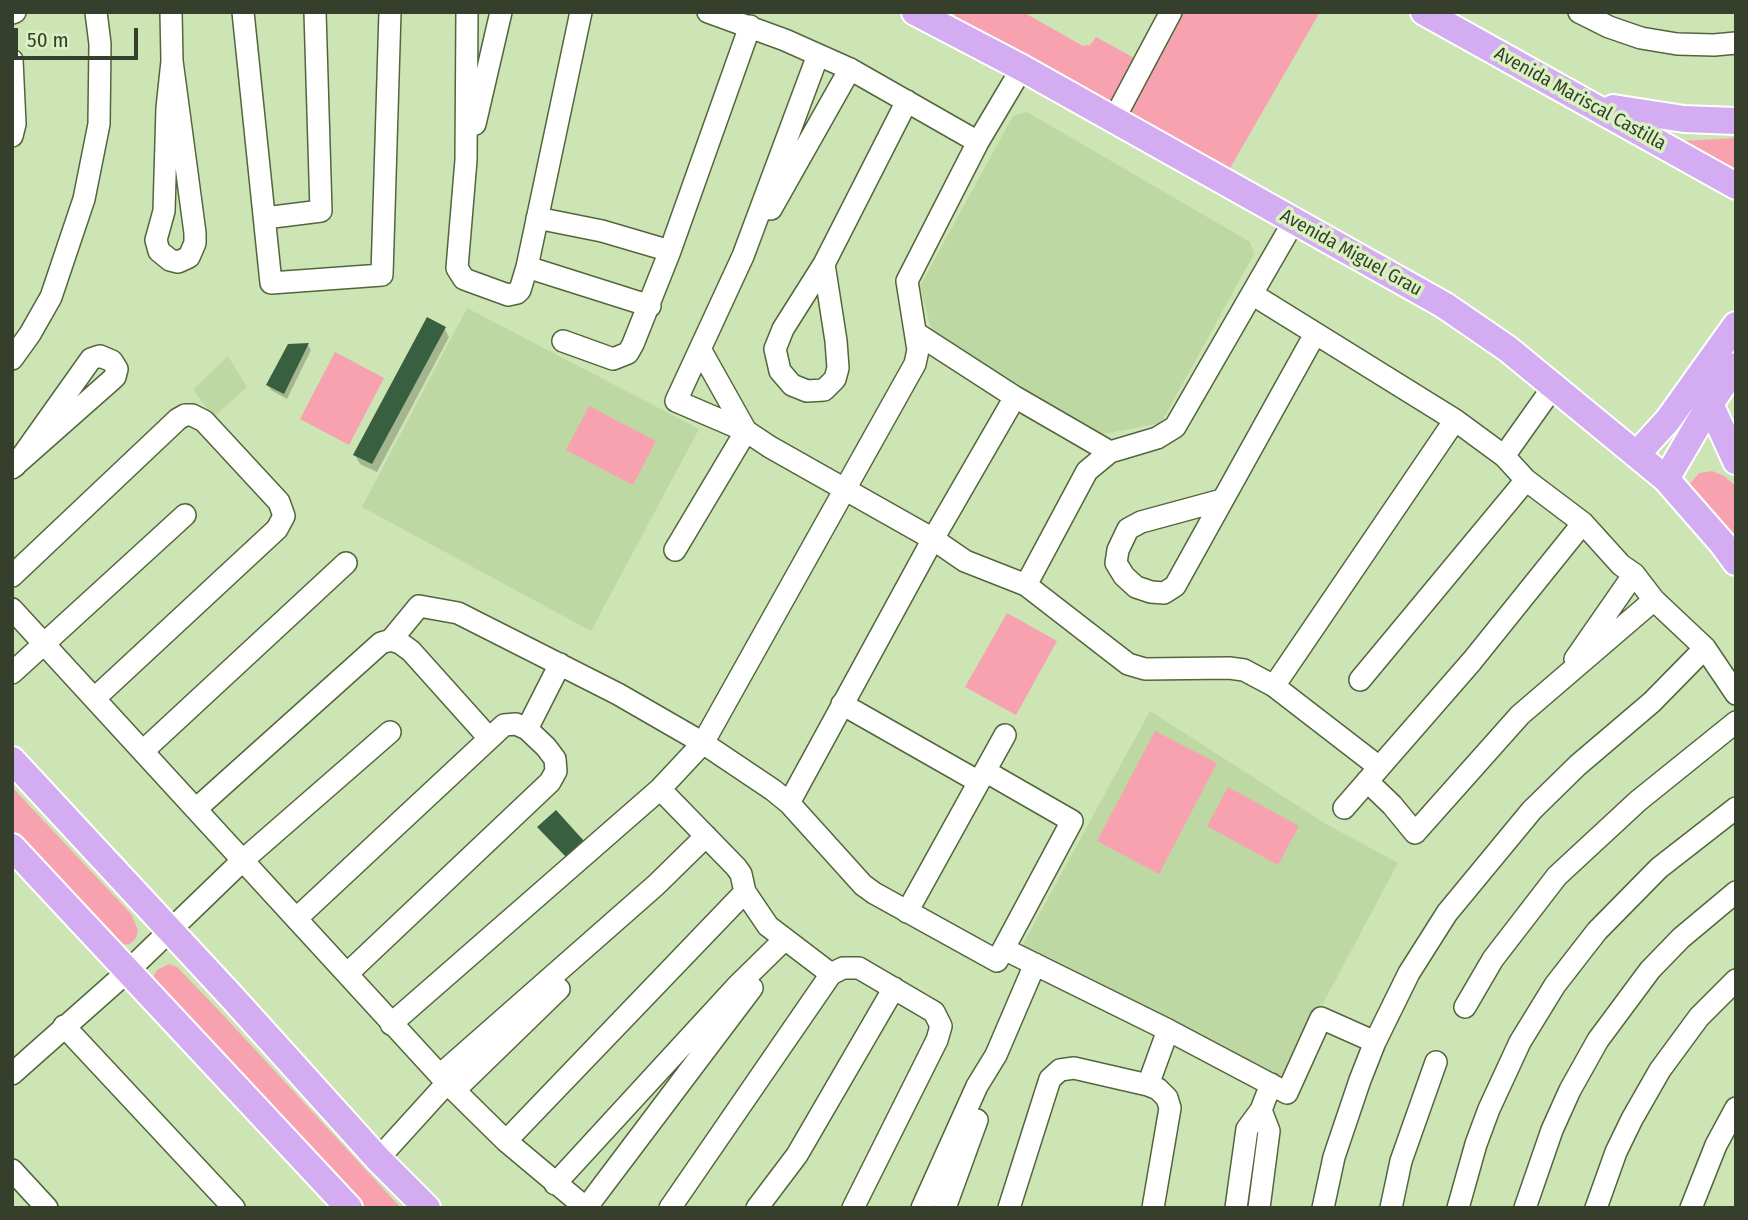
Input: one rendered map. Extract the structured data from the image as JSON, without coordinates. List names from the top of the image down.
{
  "streets": {
    "main road": ["Avenida Mariscal Castilla", "Avenida Miguel Grau"]
  },
  "scale_bar": "50 m"
}
